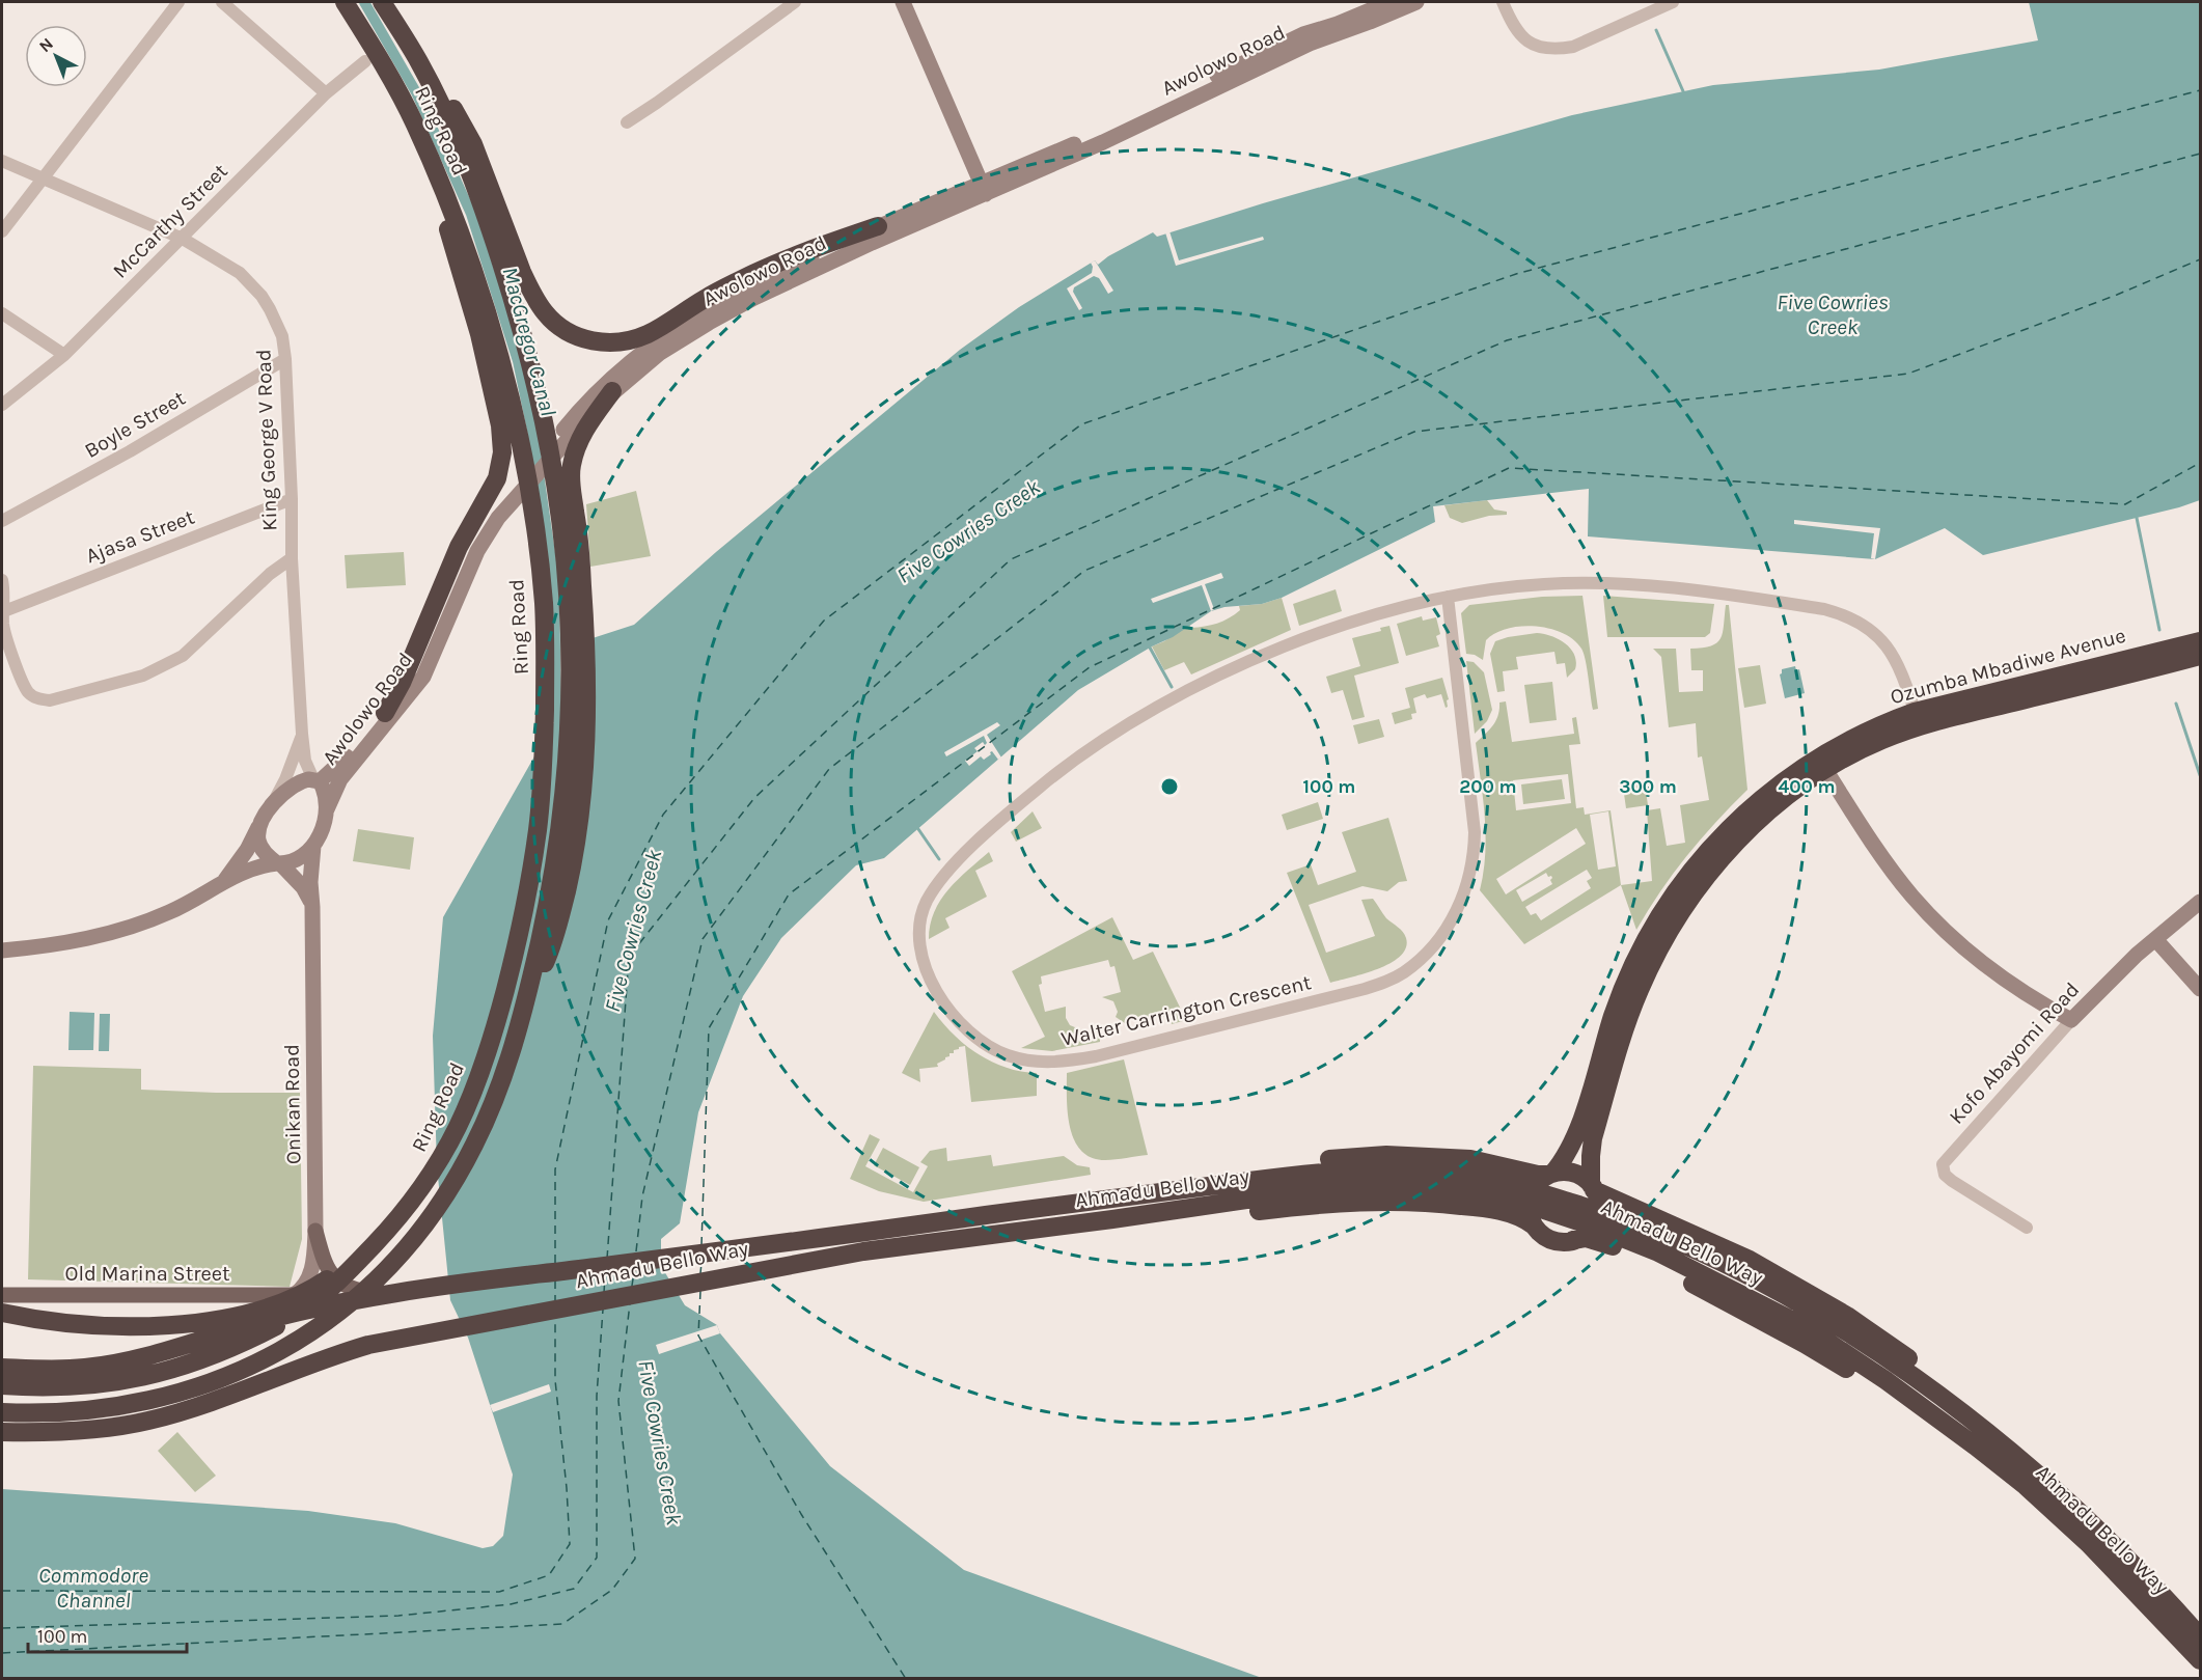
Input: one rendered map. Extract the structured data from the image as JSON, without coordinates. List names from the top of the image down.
{
  "streets": {
    "highway": ["Ring Road", "Ozumba Mbadiwe Avenue", "Ahmadu Bello Way"],
    "main road": [
      "Awolowo Road",
      "Kofo Abayomi Road",
      "Onikan Road",
      "Old Marina Street"
    ],
    "street": [
      "McCarthy Street",
      "Boyle Street",
      "King George V Road",
      "Ajasa Street",
      "Walter Carrington Crescent"
    ]
  },
  "crossings": [
    ["Awolowo Road", "King George V Road"],
    ["Awolowo Road", "Onikan Road"],
    ["McCarthy Street", "King George V Road"],
    ["Boyle Street", "King George V Road"],
    ["King George V Road", "Ajasa Street"],
    ["King George V Road", "Onikan Road"],
    ["Ozumba Mbadiwe Avenue", "Walter Carrington Crescent"],
    ["Onikan Road", "Old Marina Street"],
    ["Ahmadu Bello Way", "Old Marina Street"]
  ],
  "water": ["Five Cowries Creek", "MacGregor Canal", "Commodore Channel"],
  "scale_bar": "100 m",
  "north": "top left",
  "rings": [
    "100 m",
    "200 m",
    "300 m",
    "400 m"
  ]
}
